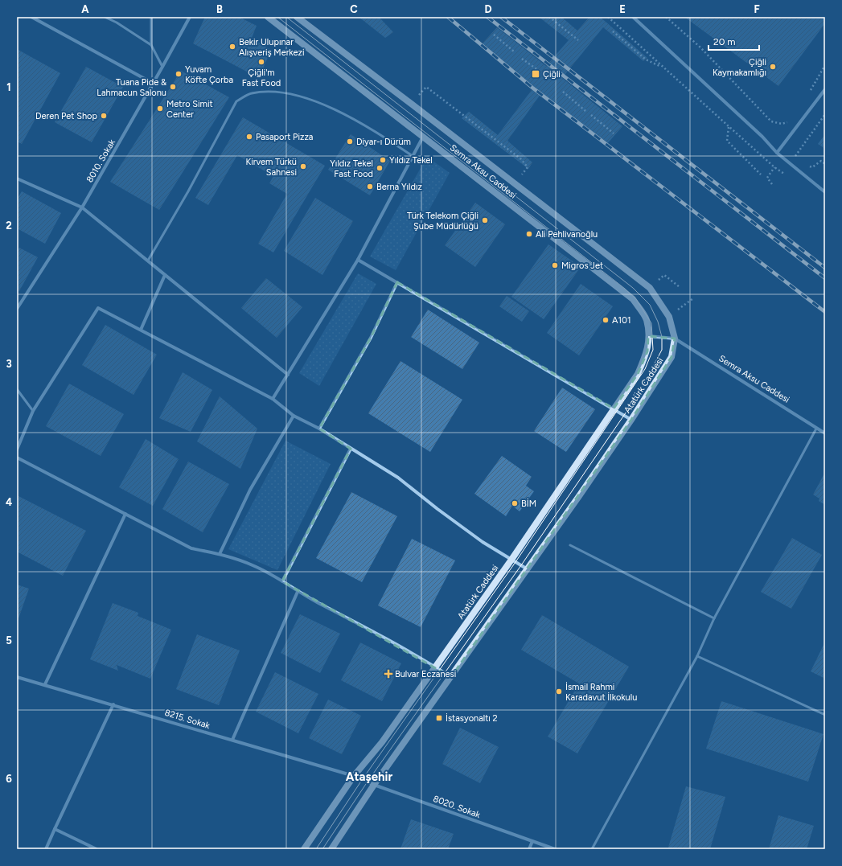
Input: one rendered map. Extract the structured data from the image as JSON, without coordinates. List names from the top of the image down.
{
  "streets": {
    "street": [
      "8010. Sokak",
      "Semra Aksu Caddesi",
      "Atatürk Caddesi",
      "8215. Sokak",
      "8020. Sokak"
    ]
  },
  "crossings": [
    ["Semra Aksu Caddesi", "Atatürk Caddesi"],
    ["Atatürk Caddesi", "8215. Sokak"],
    ["Atatürk Caddesi", "8020. Sokak"],
    ["8215. Sokak", "8020. Sokak"]
  ],
  "districts": ["Ataşehir"],
  "places": {
    "other": [
      "Bekir Ulupınar Alışveriş Merkezi",
      "Çiğli'm Fast Food",
      "Çiğli Kaymakamlığı",
      "Yuvam Köfte Çorba",
      "Tuana Pide & Lahmacun Salonu",
      "Metro Simit Center",
      "Deren Pet Shop",
      "Pasaport Pizza",
      "Diyar-ı Dürüm",
      "Yıldız Tekel",
      "Kirvem Türkü Sahnesi",
      "Yıldız Tekel Fast Food",
      "Berna Yıldız",
      "Türk Telekom Çiğli Şube Müdürlüğü",
      "Ali Pehlivanoğlu",
      "Migros Jet",
      "A101",
      "BİM",
      "İsmail Rahmi Karadavut İlkokulu"
    ],
    "transit": ["Çiğli", "İstasyonaltı 2"],
    "health": ["Bulvar Eczanesi"]
  },
  "scale_bar": "20 m",
  "grid": {
    "columns": [
      "A",
      "B",
      "C",
      "D",
      "E",
      "F"
    ],
    "rows": [
      "1",
      "2",
      "3",
      "4",
      "5",
      "6"
    ]
  }
}
